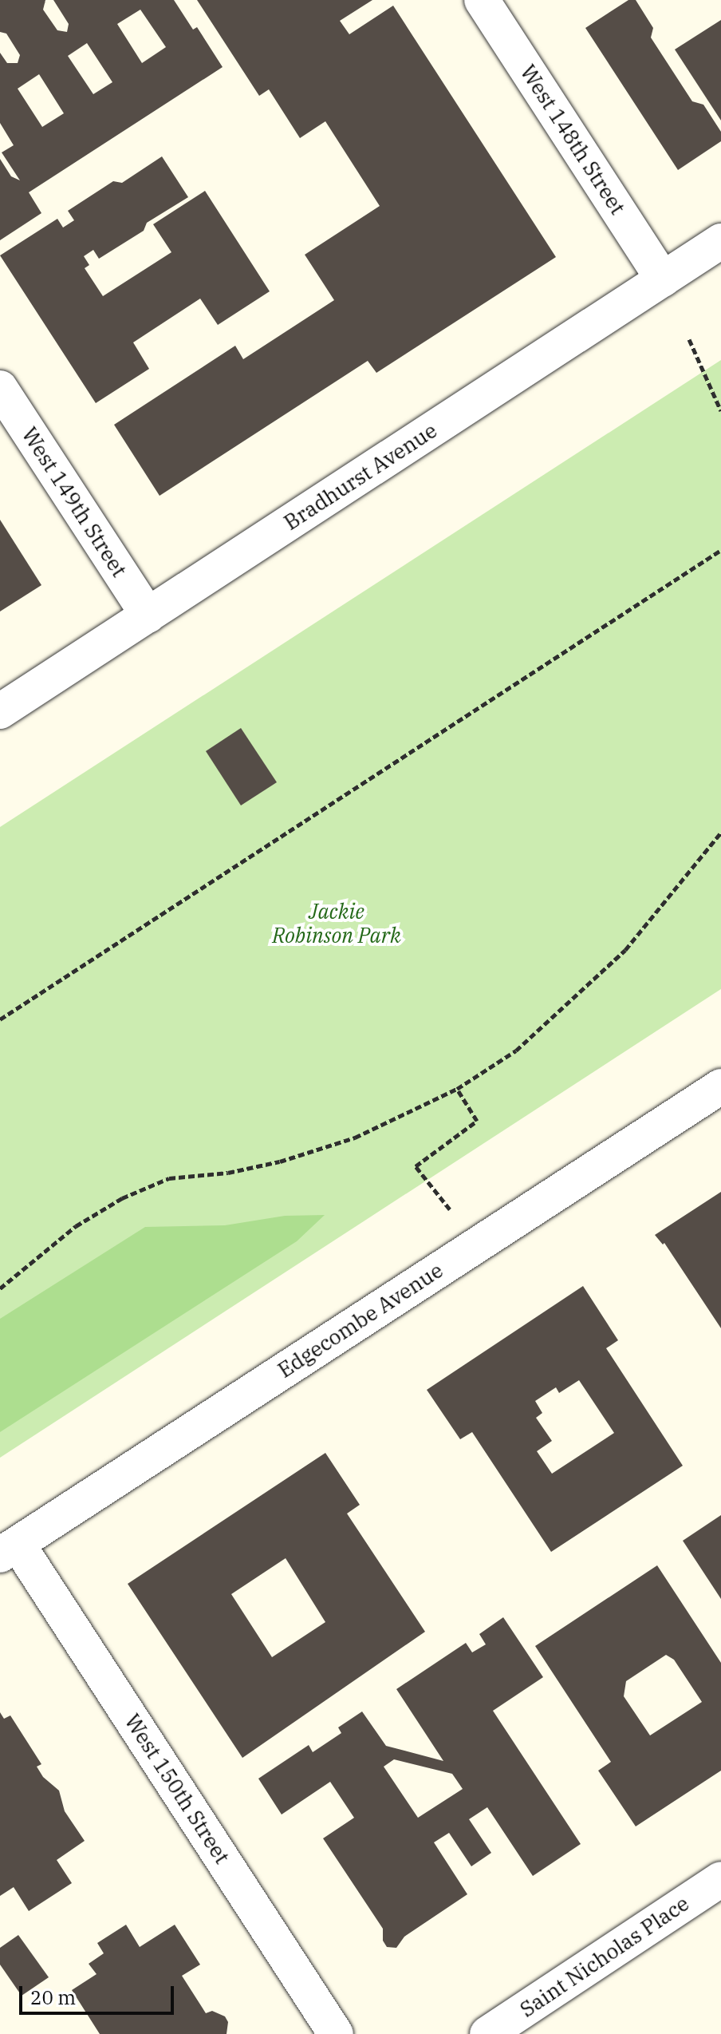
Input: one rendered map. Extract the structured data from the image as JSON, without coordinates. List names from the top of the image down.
{
  "streets": {
    "street": [
      "West 148th Street",
      "Bradhurst Avenue",
      "West 149th Street",
      "Edgecombe Avenue",
      "West 150th Street",
      "Saint Nicholas Place"
    ]
  },
  "crossings": [
    ["West 148th Street", "Bradhurst Avenue"],
    ["Bradhurst Avenue", "West 149th Street"],
    ["Edgecombe Avenue", "West 150th Street"]
  ],
  "parks": ["Jackie Robinson Park"],
  "scale_bar": "20 m"
}
